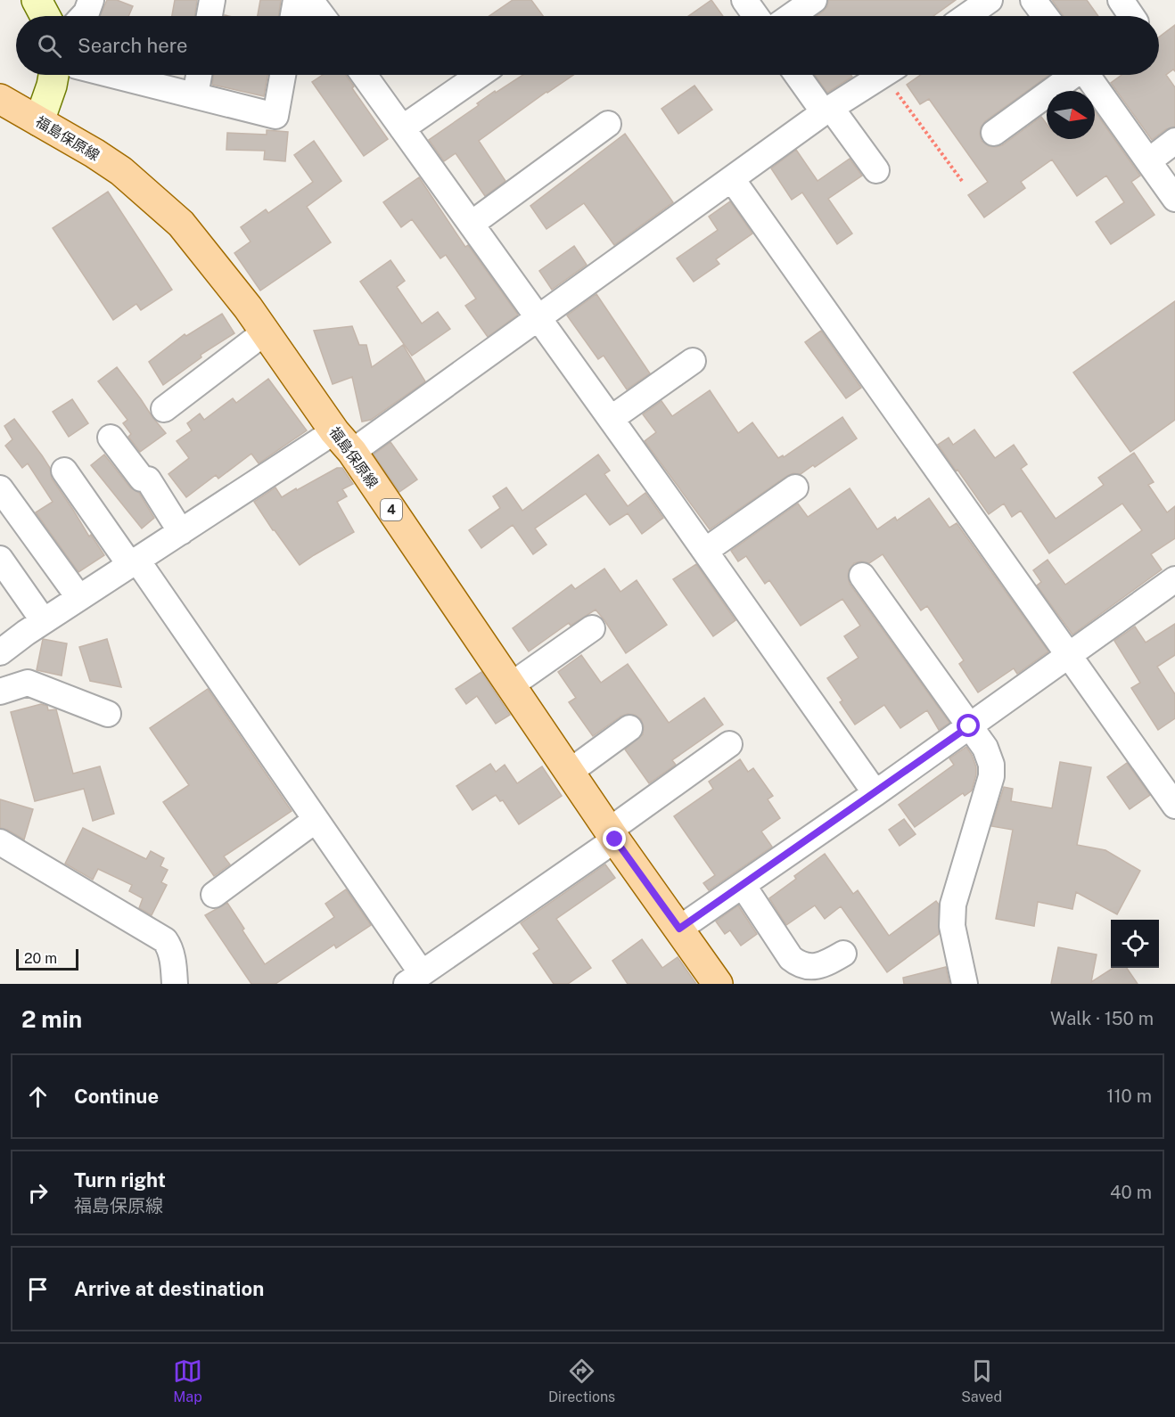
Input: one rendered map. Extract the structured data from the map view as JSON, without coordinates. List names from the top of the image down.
{
  "streets": {
    "main road": ["福島保原線", "4"]
  },
  "scale_bar": "20 m",
  "north": "right",
  "page": {
    "search": "Search here",
    "scale": "20 m",
    "heading": ["2 min", "Walk · 150 m"],
    "list": [
      ["Continue", "110 m"],
      ["Turn right", "福島保原線", "40 m"],
      "Arrive at destination"
    ],
    "nav": ["Map", "Directions", "Saved"]
  }
}
